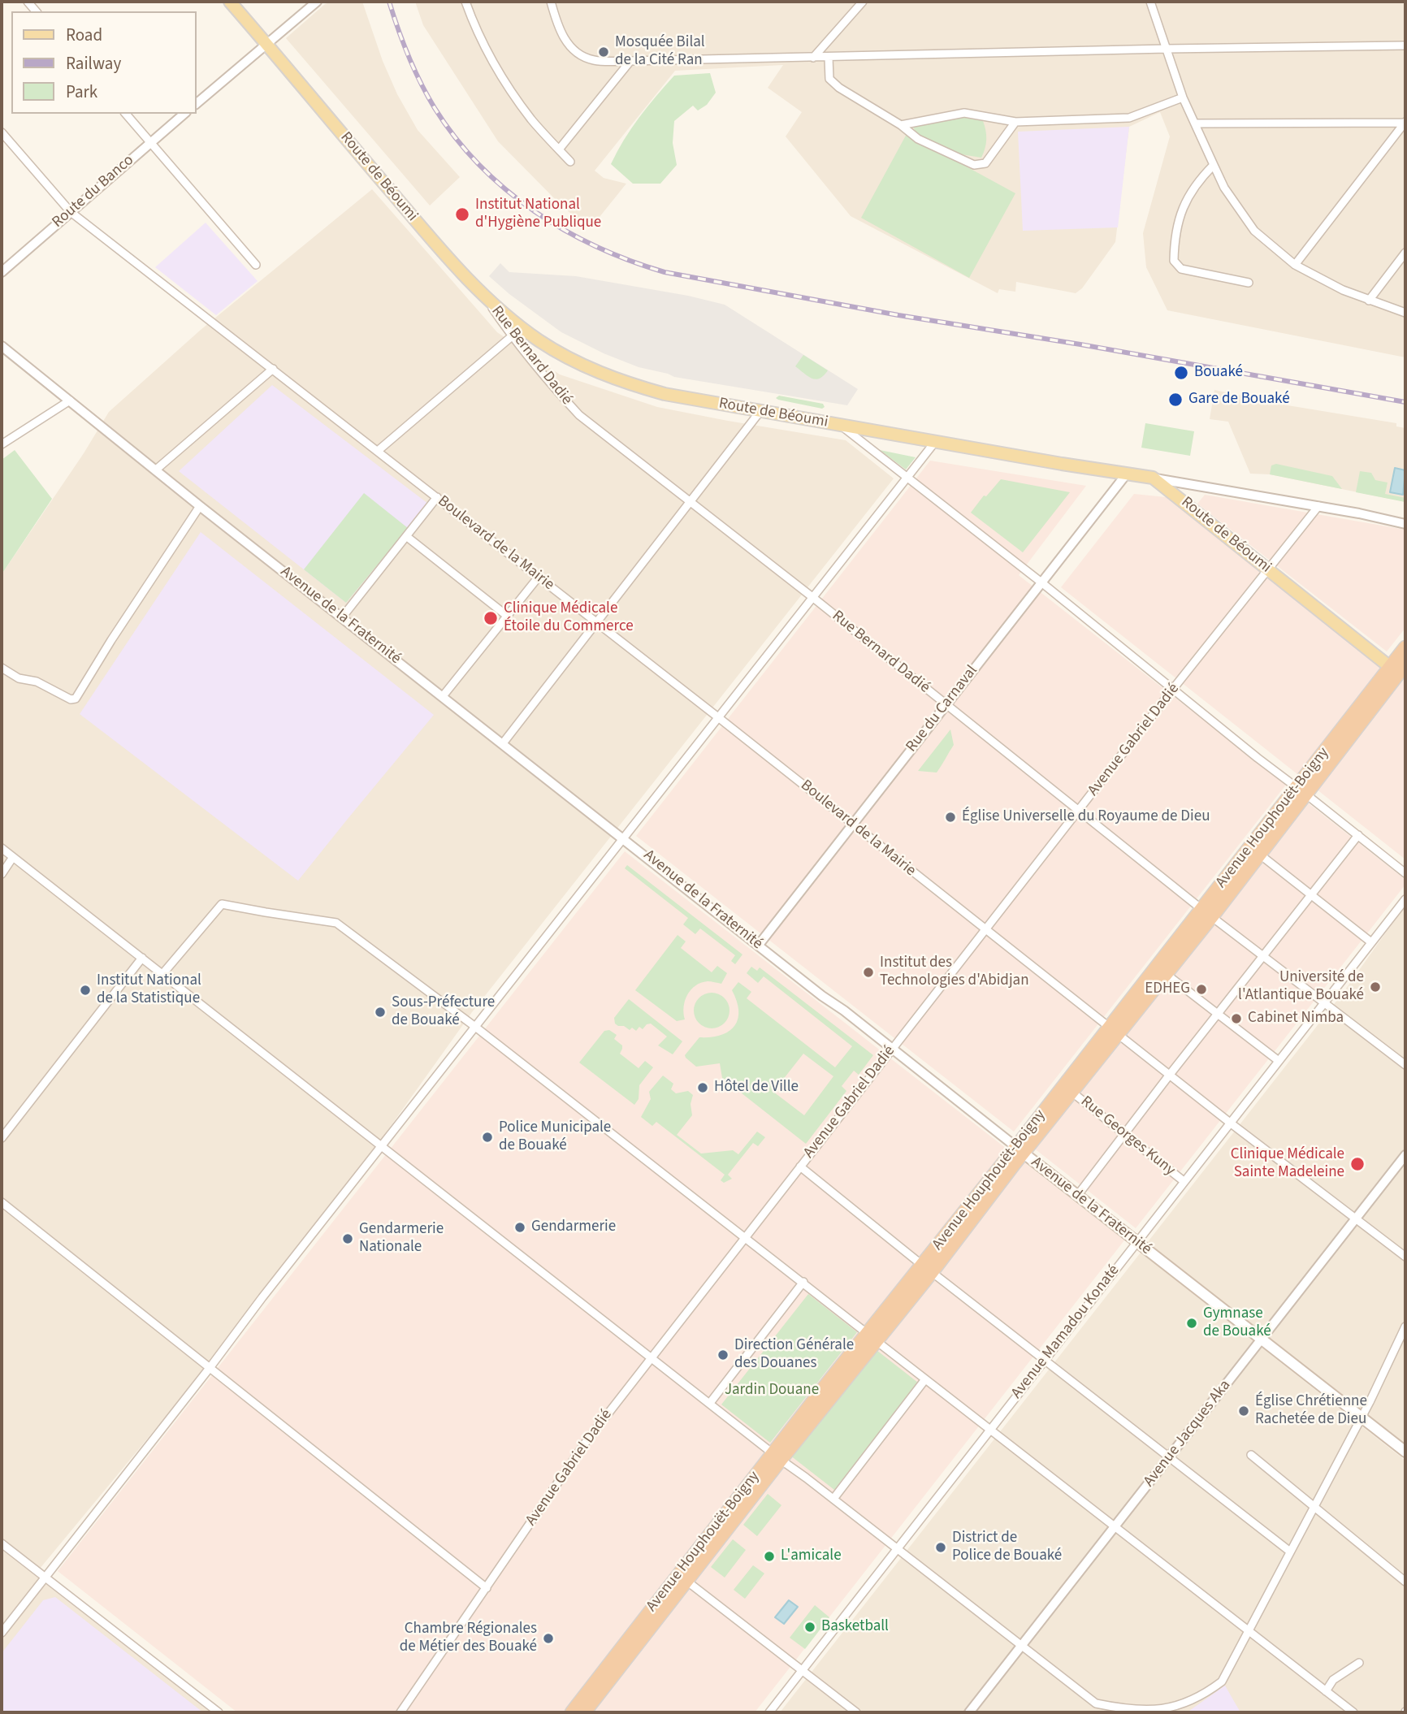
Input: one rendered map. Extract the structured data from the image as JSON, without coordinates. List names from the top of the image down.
{
  "streets": {
    "highway": ["Avenue Houphouët-Boigny"],
    "main road": ["Route de Béoumi", "Avenue de la Fraternité"],
    "street": [
      "Route du Banco",
      "Rue Bernard Dadié",
      "Boulevard de la Mairie",
      "Rue du Carnaval",
      "Avenue Gabriel Dadié",
      "Rue Georges Kuny",
      "Avenue Mamadou Konaté",
      "Avenue Jacques Aka"
    ]
  },
  "crossings": [
    ["Route de Béoumi", "Rue Bernard Dadié"],
    ["Route de Béoumi", "Rue du Carnaval"],
    ["Route de Béoumi", "Avenue Gabriel Dadié"],
    ["Route de Béoumi", "Avenue Houphouët-Boigny"],
    ["Route du Banco", "Boulevard de la Mairie"],
    ["Rue Bernard Dadié", "Rue du Carnaval"],
    ["Rue Bernard Dadié", "Avenue Gabriel Dadié"],
    ["Rue Bernard Dadié", "Avenue Houphouët-Boigny"],
    ["Rue Bernard Dadié", "Avenue Mamadou Konaté"],
    ["Boulevard de la Mairie", "Rue du Carnaval"],
    ["Boulevard de la Mairie", "Avenue Gabriel Dadié"],
    ["Boulevard de la Mairie", "Avenue Houphouët-Boigny"],
    ["Boulevard de la Mairie", "Avenue Mamadou Konaté"],
    ["Boulevard de la Mairie", "Avenue Jacques Aka"],
    ["Avenue de la Fraternité", "Rue du Carnaval"],
    ["Avenue de la Fraternité", "Avenue Gabriel Dadié"],
    ["Avenue de la Fraternité", "Avenue Houphouët-Boigny"],
    ["Avenue de la Fraternité", "Avenue Mamadou Konaté"],
    ["Avenue de la Fraternité", "Avenue Jacques Aka"],
    ["Avenue Houphouët-Boigny", "Rue Georges Kuny"],
    ["Rue Georges Kuny", "Avenue Mamadou Konaté"]
  ],
  "parks": ["Jardin Douane"],
  "places": [
    "Mosquée Bilal de la Cité Ran",
    "Institut National d'Hygiène Publique",
    "Bouaké",
    "Gare de Bouaké",
    "Clinique Médicale Étoile du Commerce",
    "Église Universelle du Royaume de Dieu",
    "Institut des Technologies d'Abidjan",
    "Université de l'Atlantique Bouaké",
    "EDHEG",
    "Institut National de la Statistique",
    "Sous-Préfecture de Bouaké",
    "Cabinet Nimba",
    "Hôtel de Ville",
    "Police Municipale de Bouaké",
    "Clinique Médicale Sainte Madeleine",
    "Gendarmerie",
    "Gendarmerie Nationale",
    "Gymnase de Bouaké",
    "Direction Générale des Douanes",
    "Église Chrétienne Rachetée de Dieu",
    "District de Police de Bouaké",
    "L'amicale",
    "Basketball",
    "Chambre Régionales de Métier des Bouaké"
  ],
  "legend": ["Road", "Railway", "Park"]
}
